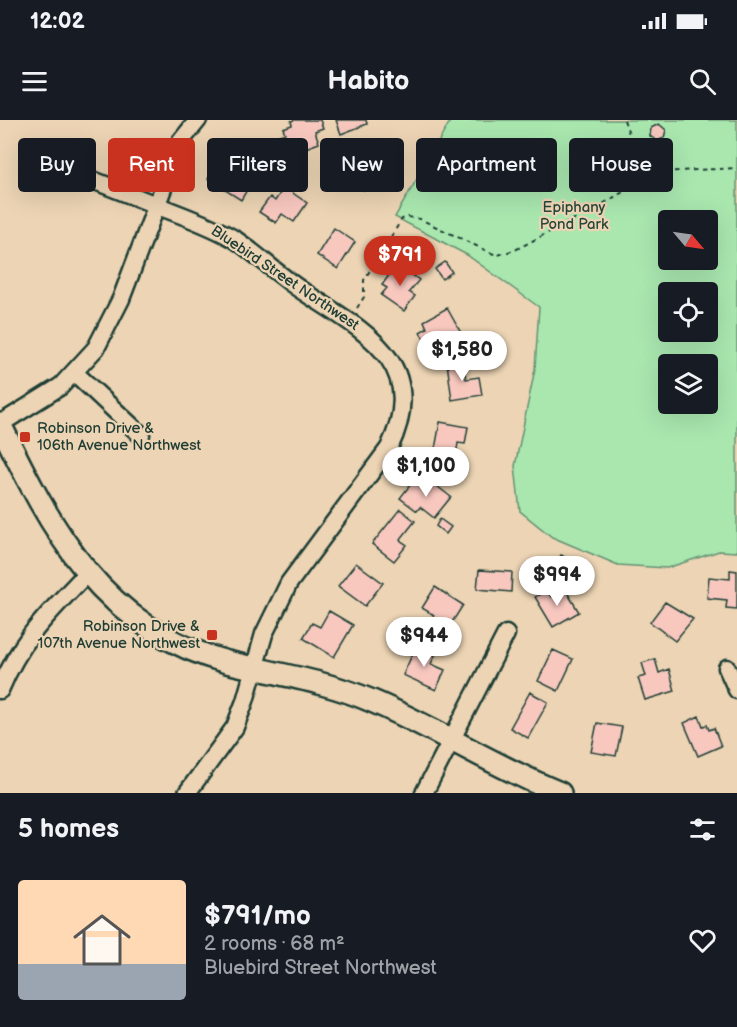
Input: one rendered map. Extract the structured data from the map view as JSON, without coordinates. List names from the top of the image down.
{
  "streets": {
    "street": ["Bluebird Street Northwest"]
  },
  "parks": ["Epiphany Pond Park"],
  "places": {
    "transit": ["Robinson Drive & 106th Avenue Northwest", "Robinson Drive & 107th Avenue Northwest"]
  },
  "north": "bottom right",
  "page": {
    "status": "12:02",
    "header": "Habito",
    "chip": [
      "Buy",
      "Rent",
      "Filters",
      "New",
      "Apartment",
      "House"
    ],
    "price": [
      "$791",
      "$1,580",
      "$1,100",
      "$994",
      "$944"
    ],
    "heading": "5 homes",
    "list": [
      {
        "name": "$791/mo",
        "note": "2 rooms · 68 m² · Bluebird Street Northwest"
      }
    ]
  }
}
